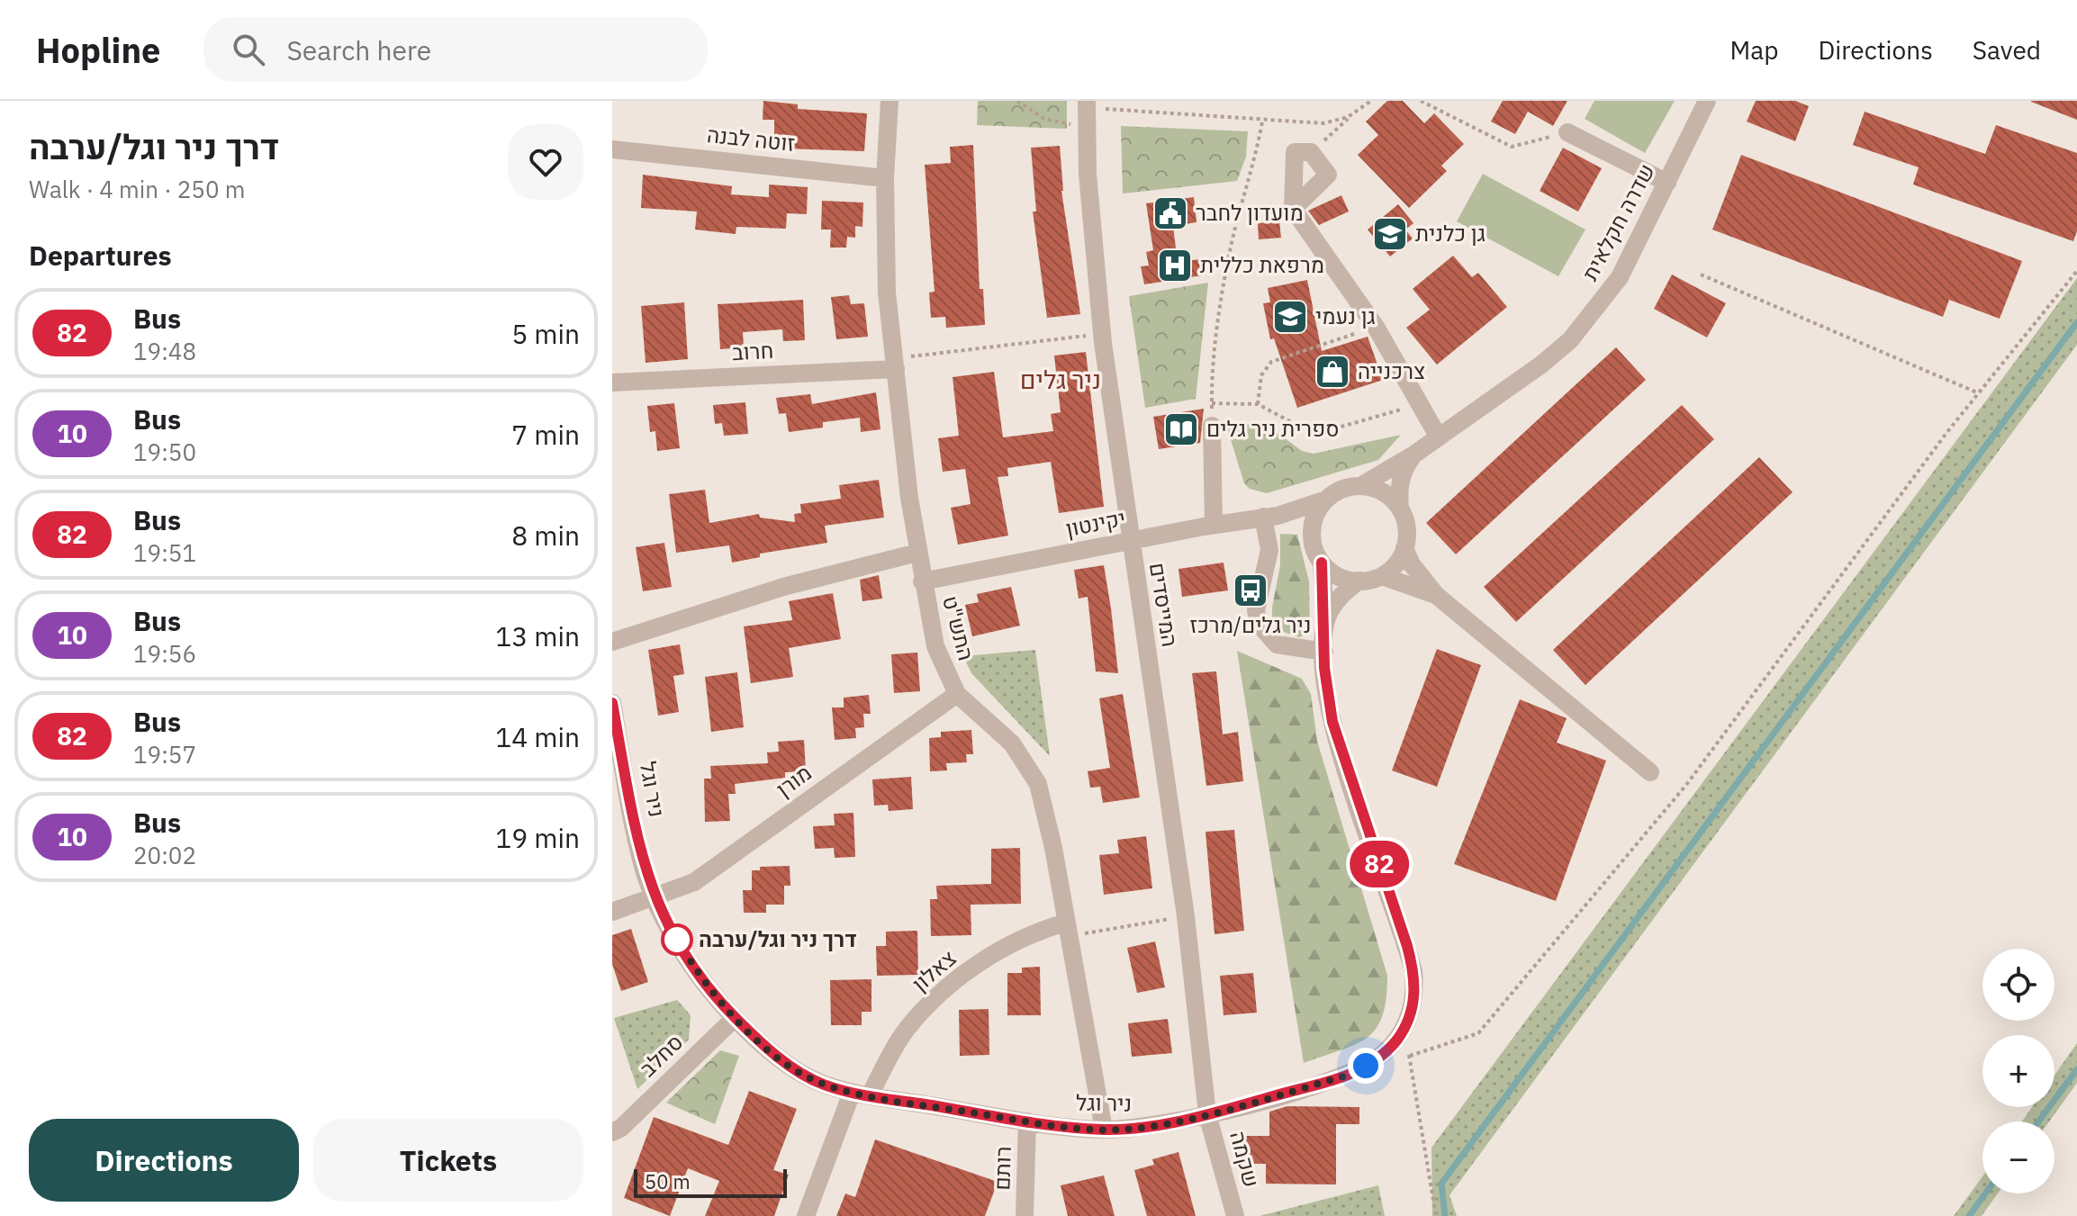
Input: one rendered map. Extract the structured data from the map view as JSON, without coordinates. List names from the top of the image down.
{
  "streets": {
    "street": [
      "זוטה לבנה",
      "שדרה חקלאית",
      "חרוב",
      "יקינטון",
      "המייסדים",
      "התש\"ט",
      "מורן",
      "ניר וגל",
      "צאלון",
      "סחלב",
      "שקמה",
      "רותם"
    ]
  },
  "crossings": [
    ["זוטה לבנה", "התש\"ט"],
    ["שדרה חקלאית", "יקינטון"],
    ["שדרה חקלאית", "ניר וגל"],
    ["חרוב", "התש\"ט"],
    ["יקינטון", "המייסדים"],
    ["יקינטון", "התש\"ט"],
    ["יקינטון", "ניר וגל"],
    ["המייסדים", "ניר וגל"],
    ["המייסדים", "שקמה"],
    ["התש\"ט", "מורן"],
    ["התש\"ט", "ניר וגל"],
    ["התש\"ט", "צאלון"],
    ["מורן", "ניר וגל"],
    ["ניר וגל", "צאלון"],
    ["ניר וגל", "סחלב"],
    ["ניר וגל", "שקמה"],
    ["ניר וגל", "רותם"]
  ],
  "districts": ["ניר גלים"],
  "places": {
    "public building": ["מועדון לחבר"],
    "school or university": ["גן כלנית", "גן נעמי"],
    "hospital": ["מרפאת כללית"],
    "shop": ["צרכנייה"],
    "library": ["ספרית ניר גלים"],
    "bus stop": ["ניר גלים/מרכז"],
    "other": ["דרך ניר וגל/ערבה"]
  },
  "lines": ["bus line 82"],
  "scale_bar": "50 m",
  "page": {
    "header": "Hopline",
    "search": "Search here",
    "nav": ["Map", "Directions", "Saved"],
    "heading": [
      ["דרך ניר וגל/ערבה", "Walk · 4 min · 250 m"],
      "Departures"
    ],
    "on_map": "82",
    "list": [
      {
        "mark": "82",
        "name": "Bus",
        "note": "19:48",
        "value": "5 min"
      },
      {
        "mark": "10",
        "name": "Bus",
        "note": "19:50",
        "value": "7 min"
      },
      {
        "mark": "82",
        "name": "Bus",
        "note": "19:51",
        "value": "8 min"
      },
      {
        "mark": "10",
        "name": "Bus",
        "note": "19:56",
        "value": "13 min"
      },
      {
        "mark": "82",
        "name": "Bus",
        "note": "19:57",
        "value": "14 min"
      },
      {
        "mark": "10",
        "name": "Bus",
        "note": "20:02",
        "value": "19 min"
      }
    ],
    "map_buttons": ["+", "−"],
    "buttons": ["Directions", "Tickets"],
    "scale": "50 m"
  }
}
